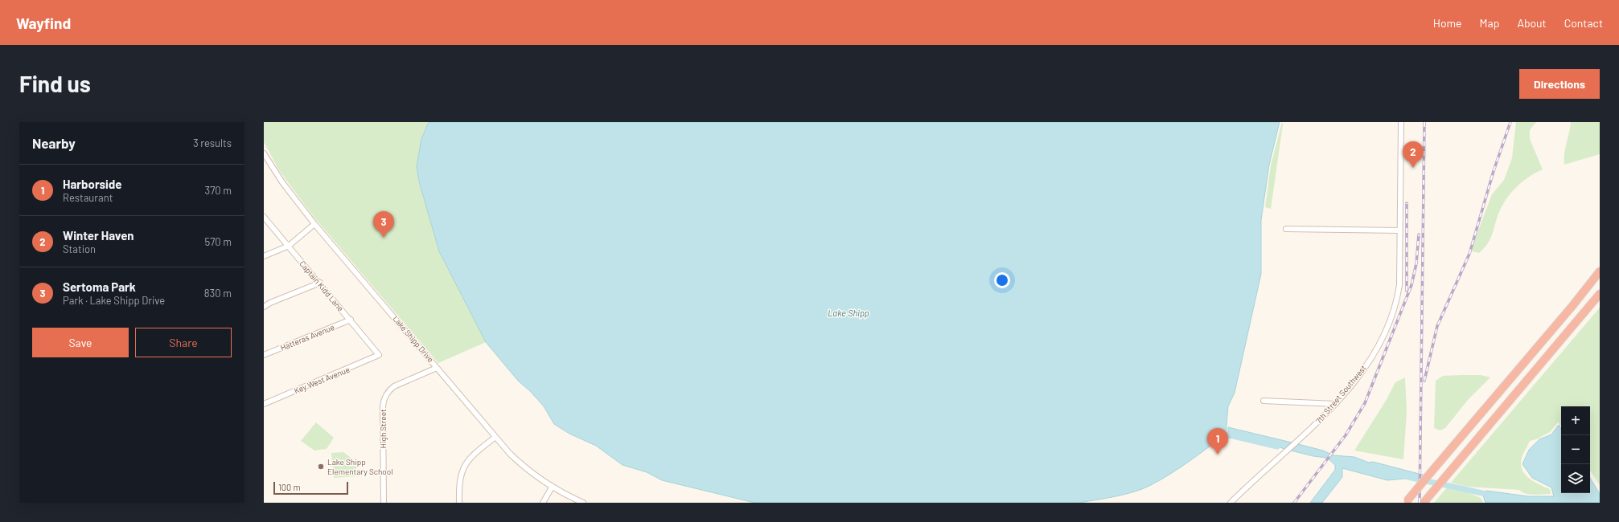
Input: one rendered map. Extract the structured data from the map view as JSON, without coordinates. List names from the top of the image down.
{
  "streets": {
    "street": [
      "Captain Kidd Lane",
      "Hatteras Avenue",
      "Lake Shipp Drive",
      "Key West Avenue",
      "7th Street Southwest",
      "High Street"
    ]
  },
  "crossings": [
    ["Captain Kidd Lane", "Hatteras Avenue"],
    ["Captain Kidd Lane", "Key West Avenue"],
    ["Lake Shipp Drive", "High Street"]
  ],
  "water": ["Lake Shipp"],
  "places": ["Lake Shipp Elementary School"],
  "scale_bar": "100 m",
  "page": {
    "header": "Wayfind",
    "nav": [
      "Home",
      "Map",
      "About",
      "Contact"
    ],
    "buttons": [
      "Directions",
      ["Save", "Share"]
    ],
    "title": "Find us",
    "heading": ["Nearby", "3 results"],
    "pins": ["2", "3", "1"],
    "list": [
      {
        "mark": "1",
        "name": "Harborside",
        "note": "Restaurant",
        "value": "370 m"
      },
      {
        "mark": "2",
        "name": "Winter Haven",
        "note": "Station",
        "value": "570 m"
      },
      {
        "mark": "3",
        "name": "Sertoma Park",
        "note": "Park · Lake Shipp Drive",
        "value": "830 m"
      }
    ],
    "map_buttons": ["+", "−"],
    "scale": "100 m"
  }
}
